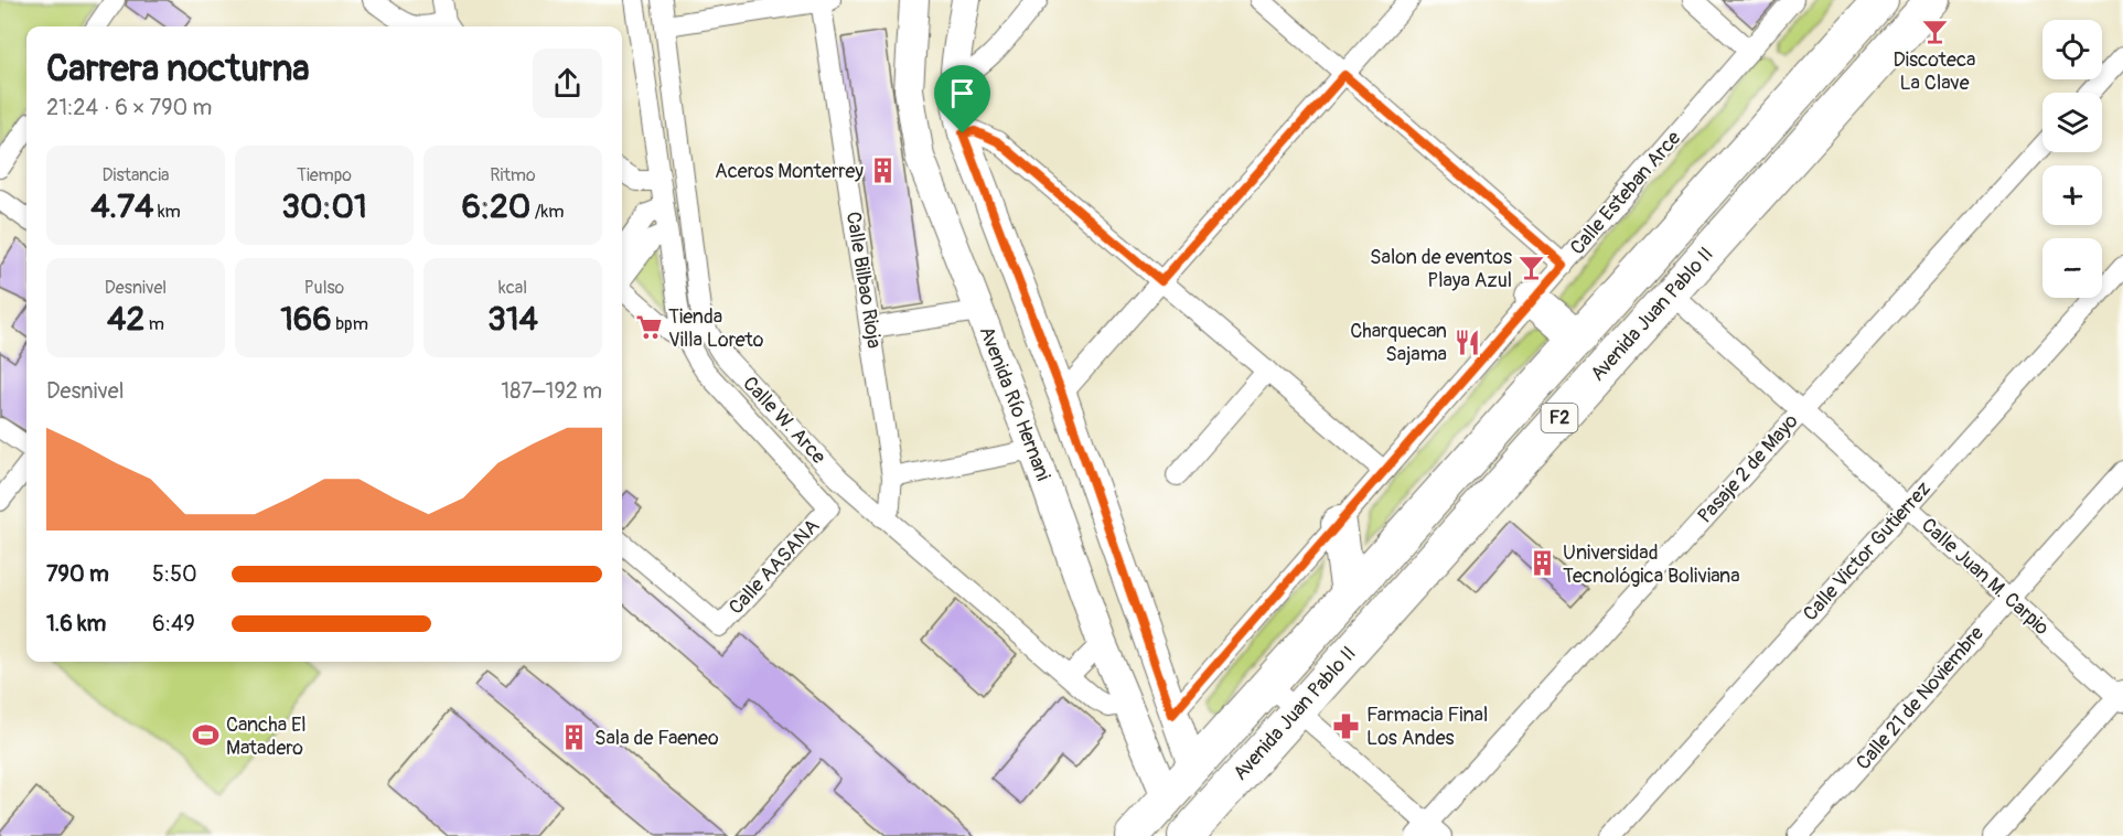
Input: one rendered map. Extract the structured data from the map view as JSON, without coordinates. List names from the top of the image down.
{
  "streets": {
    "highway": ["Avenida Juan Pablo II", "F2"],
    "street": [
      "Calle Esteban Arce",
      "Calle Bilbao Rioja",
      "Avenida Río Hernani",
      "Calle W. Arce",
      "Pasaje 2 de Mayo",
      "Calle Victor Gutierrez",
      "Calle AASANA",
      "Calle Juan M. Carpio",
      "Calle 21 de Noviembre"
    ]
  },
  "crossings": [
    ["Calle Bilbao Rioja", "Calle W. Arce"],
    ["Avenida Juan Pablo II", "Avenida Río Hernani"],
    ["Avenida Juan Pablo II", "Calle Juan M. Carpio"],
    ["Avenida Río Hernani", "Calle W. Arce"],
    ["Calle W. Arce", "Calle AASANA"],
    ["Pasaje 2 de Mayo", "Calle Juan M. Carpio"],
    ["Calle Victor Gutierrez", "Calle Juan M. Carpio"],
    ["Calle Juan M. Carpio", "Calle 21 de Noviembre"]
  ],
  "places": {
    "bar": ["Discoteca La Clave", "Salon de eventos Playa Azul"],
    "building": ["Aceros Monterrey", "Universidad Tecnológica Boliviana", "Sala de Faeneo"],
    "supermarket": ["Tienda Villa Loreto"],
    "restaurant": ["Charquecan Sajama"],
    "pharmacy": ["Farmacia Final Los Andes"],
    "sports": ["Cancha El Matadero"]
  },
  "page": {
    "map_buttons": ["+", "−"],
    "heading": ["Carrera nocturna", "21:24 · 6 × 790 m"],
    "stats": [
      ["Distancia", "4.74 km"],
      ["Tiempo", "30:01"],
      ["Ritmo", "6:20 /km"],
      ["Desnivel", "42 m"],
      ["Pulso", "166 bpm"],
      ["kcal", "314"]
    ],
    "chart": ["Desnivel", "187–192 m"],
    "list": [
      {
        "name": "790 m",
        "note": "5:50"
      },
      {
        "name": "1.6 km",
        "note": "6:49"
      }
    ]
  }
}
